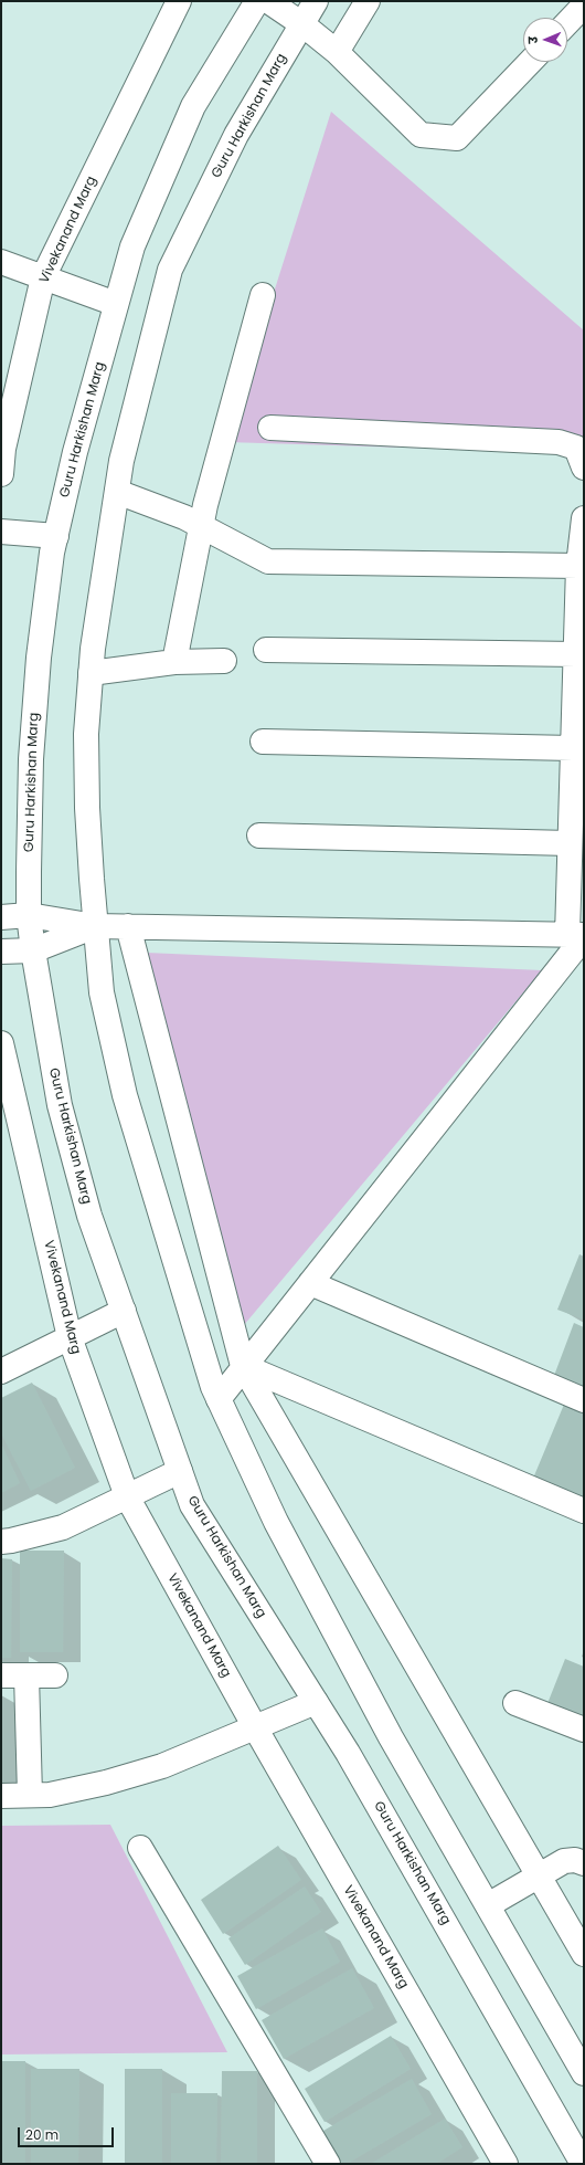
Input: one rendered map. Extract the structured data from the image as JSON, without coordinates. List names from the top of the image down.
{
  "streets": {
    "street": ["Guru Harkishan Marg", "Vivekanand Marg"]
  },
  "scale_bar": "20 m",
  "north": "left"
}
